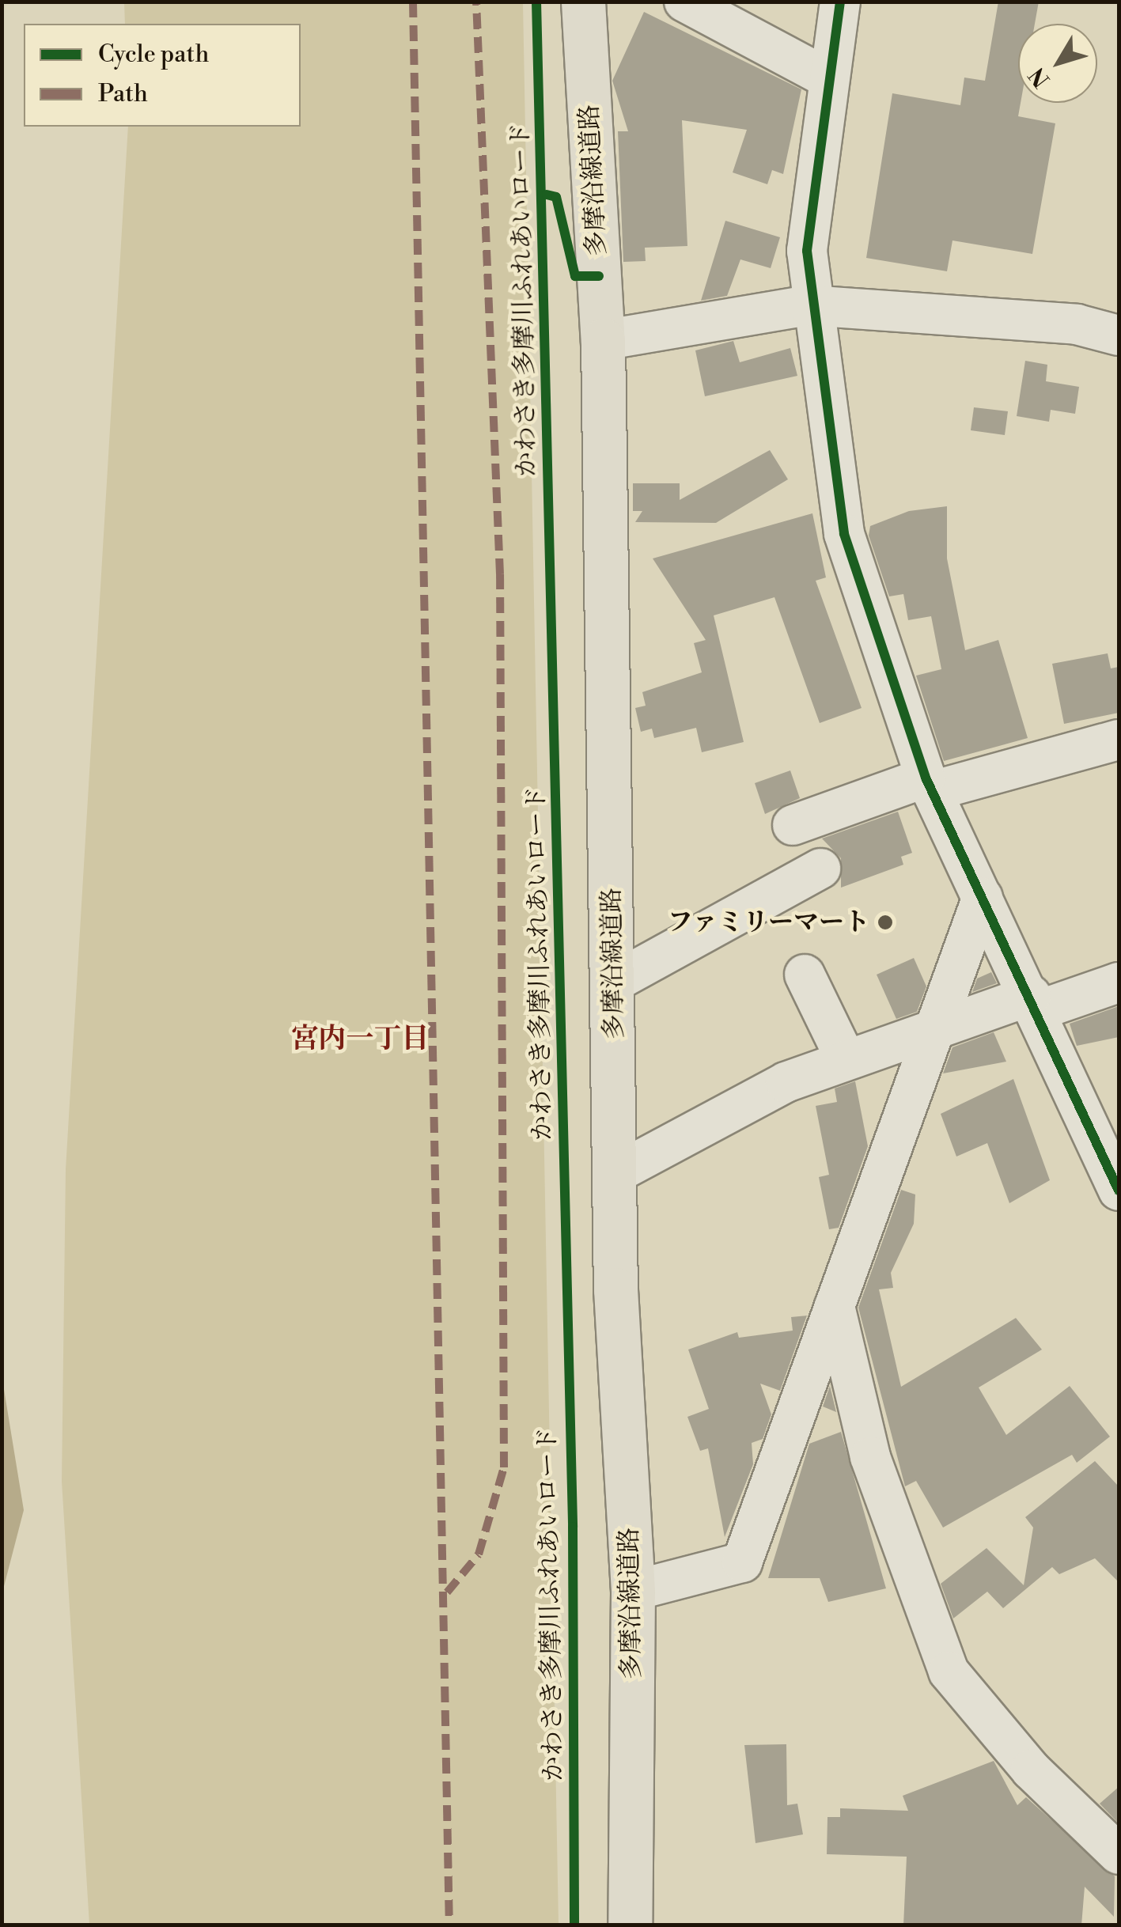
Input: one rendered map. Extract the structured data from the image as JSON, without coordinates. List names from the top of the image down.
{
  "streets": {
    "main road": ["多摩沿線道路"],
    "cycle path": ["かわさき多摩川ふれあいロード"]
  },
  "districts": ["宮内一丁目"],
  "places": ["ファミリーマート"],
  "legend": ["Cycle path", "Path"],
  "north": "bottom left"
}
